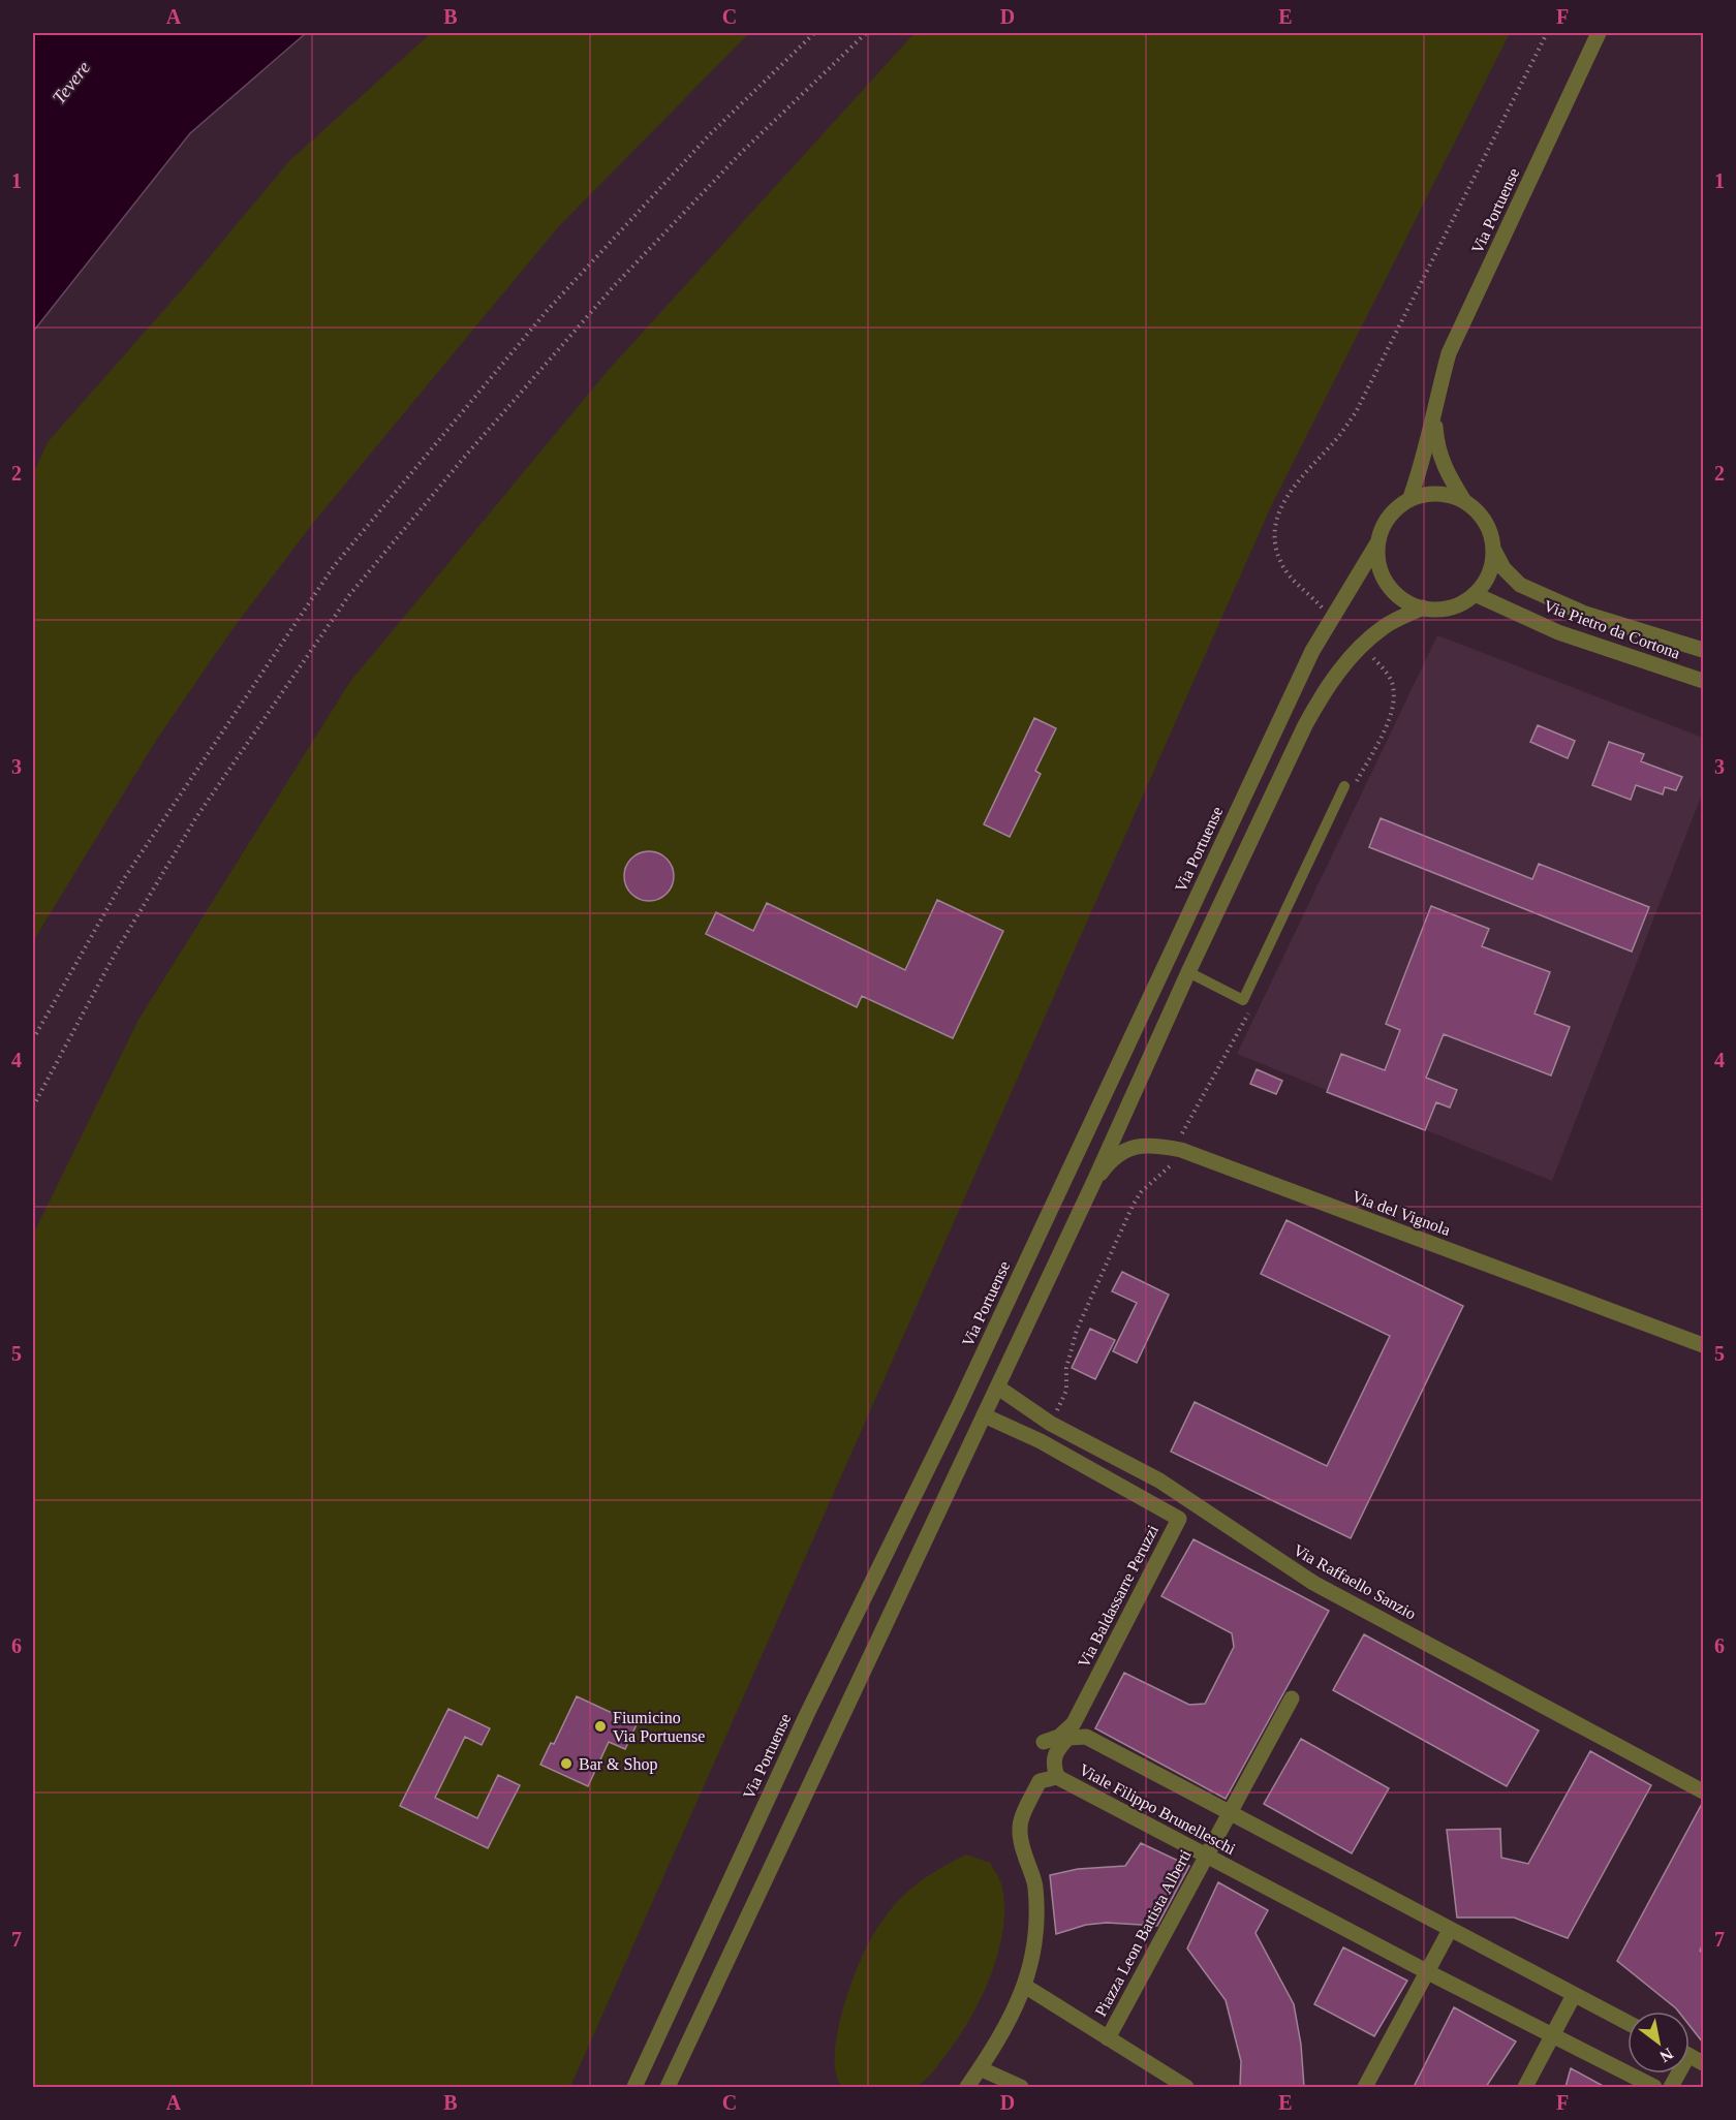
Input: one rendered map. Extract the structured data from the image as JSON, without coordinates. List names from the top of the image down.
{
  "streets": {
    "street": [
      "Via Portuense",
      "Via Pietro da Cortona",
      "Via del Vignola",
      "Via Raffaello Sanzio",
      "Via Baldassarre Peruzzi",
      "Viale Filippo Brunelleschi",
      "Piazza Leon Battista Alberti"
    ]
  },
  "crossings": [
    ["Via Portuense", "Via Pietro da Cortona"],
    ["Viale Filippo Brunelleschi", "Piazza Leon Battista Alberti"]
  ],
  "water": ["Tevere"],
  "places": ["Fiumicino Via Portuense", "Bar & Shop"],
  "north": "bottom right",
  "grid": {
    "columns": [
      "A",
      "B",
      "C",
      "D",
      "E",
      "F"
    ],
    "rows": [
      "1",
      "2",
      "3",
      "4",
      "5",
      "6",
      "7"
    ]
  }
}
